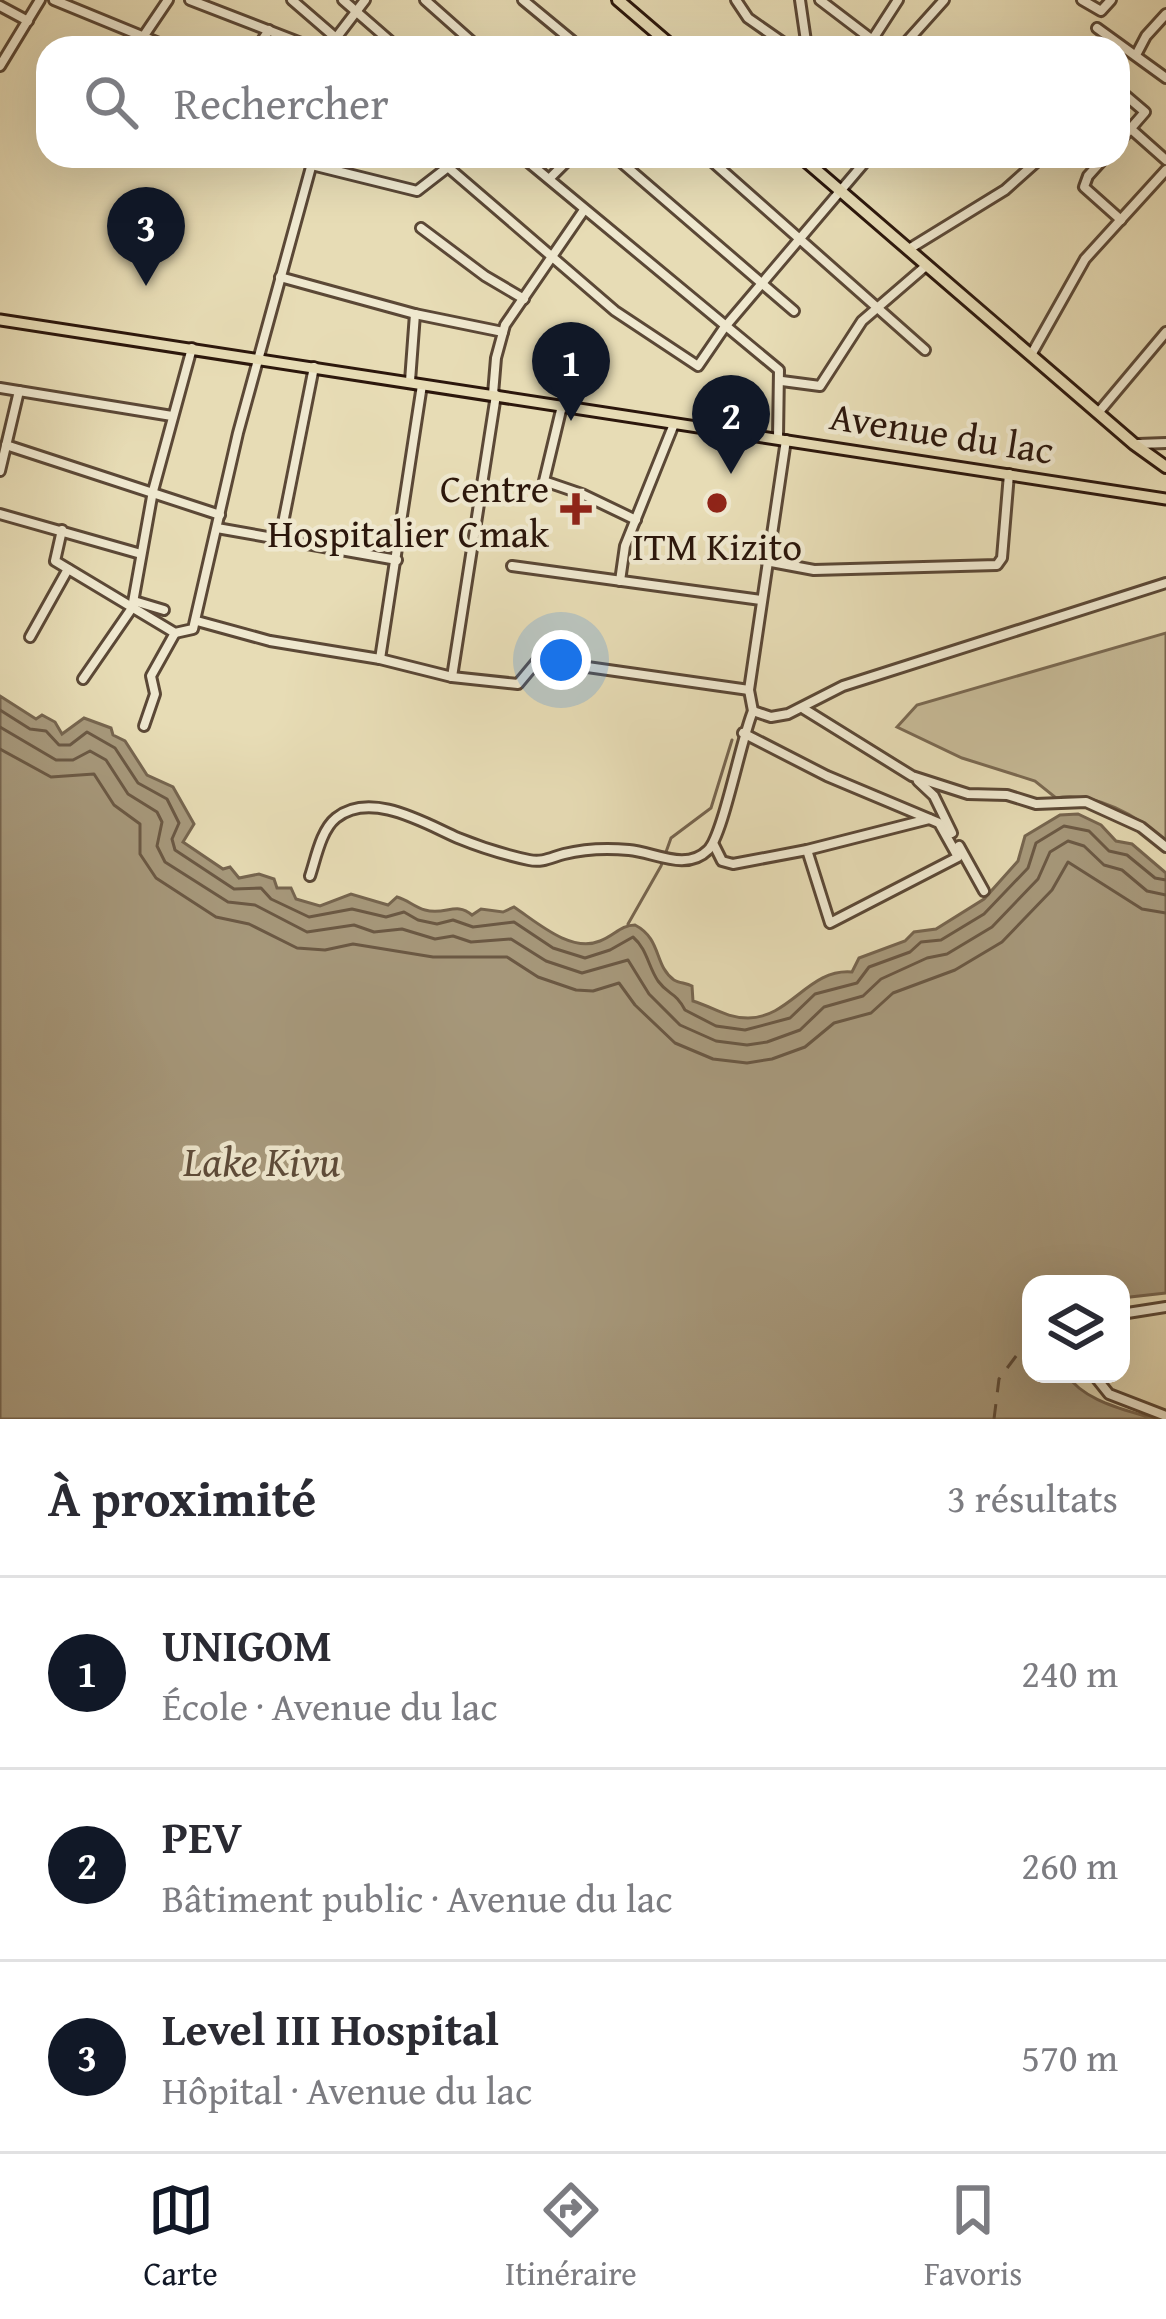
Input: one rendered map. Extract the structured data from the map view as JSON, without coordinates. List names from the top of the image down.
{
  "streets": {
    "main road": ["Avenue du lac"]
  },
  "water": ["Lake Kivu"],
  "places": {
    "other": ["ITM Kizito"],
    "health": ["Centre Hospitalier Cmak"]
  },
  "page": {
    "search": "Rechercher",
    "pins": ["3", "1", "2"],
    "heading": ["À proximité", "3 résultats"],
    "list": [
      {
        "mark": "1",
        "name": "UNIGOM",
        "note": "École · Avenue du lac",
        "value": "240 m"
      },
      {
        "mark": "2",
        "name": "PEV",
        "note": "Bâtiment public · Avenue du lac",
        "value": "260 m"
      },
      {
        "mark": "3",
        "name": "Level III Hospital",
        "note": "Hôpital · Avenue du lac",
        "value": "570 m"
      }
    ],
    "nav": ["Carte", "Itinéraire", "Favoris"]
  }
}
